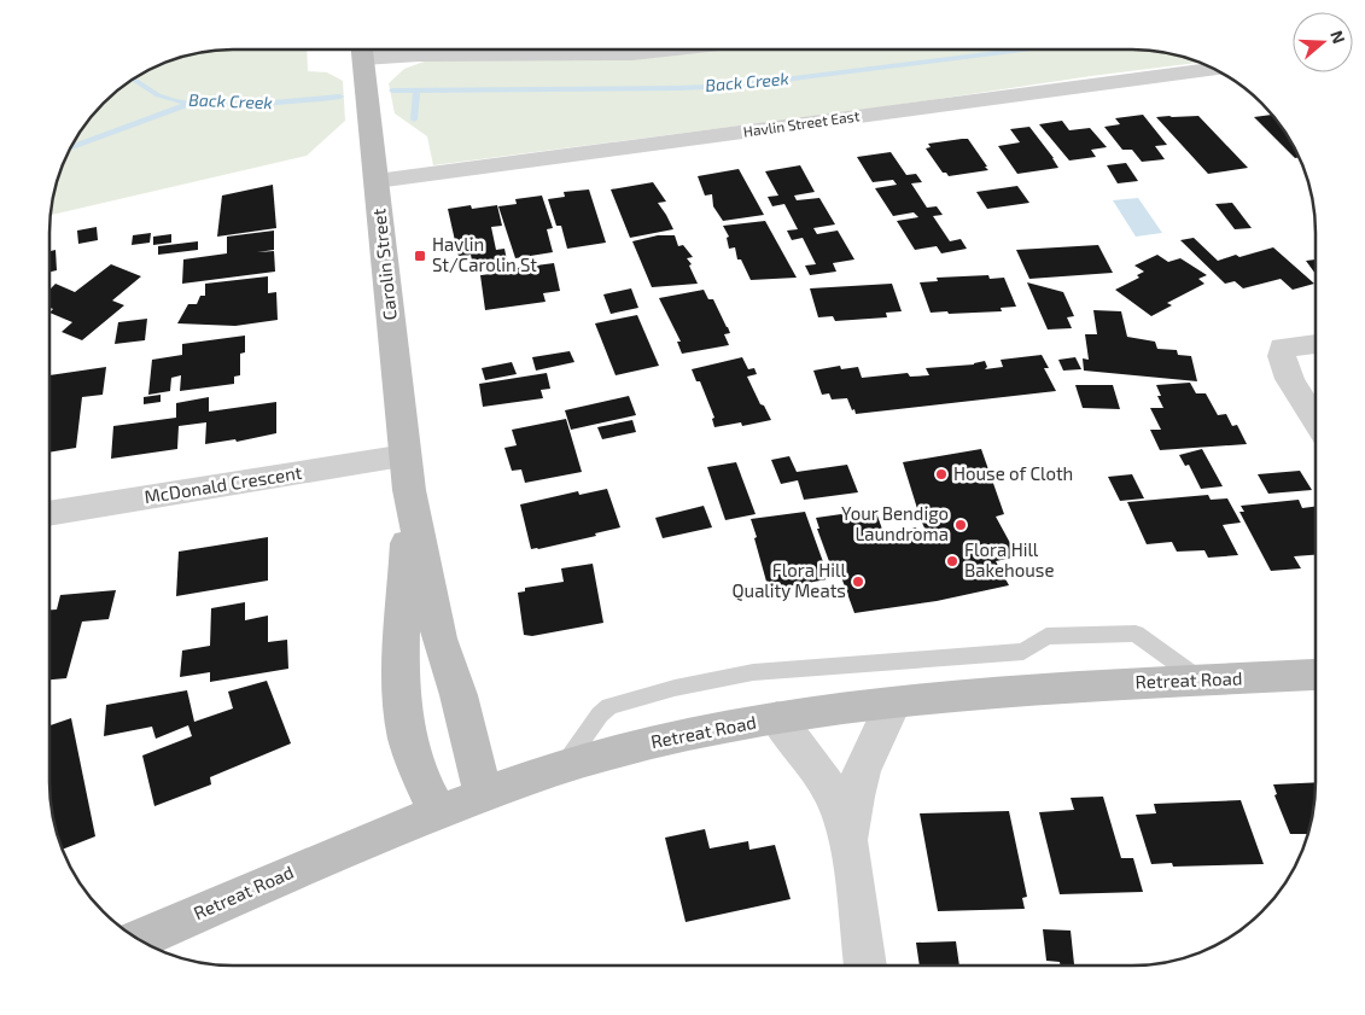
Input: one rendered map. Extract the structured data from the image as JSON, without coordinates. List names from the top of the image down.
{
  "streets": {
    "street": [
      "Havlin Street East",
      "Carolin Street",
      "McDonald Crescent",
      "Retreat Road"
    ]
  },
  "crossings": [
    ["Havlin Street East", "Carolin Street"],
    ["Carolin Street", "McDonald Crescent"],
    ["Carolin Street", "Retreat Road"]
  ],
  "water": ["Back Creek"],
  "places": {
    "transit": ["Havlin St/Carolin St"],
    "other": [
      "House of Cloth",
      "Your Bendigo Laundroma",
      "Flora Hill Bakehouse",
      "Flora Hill Quality Meats"
    ]
  },
  "north": "right"
}
